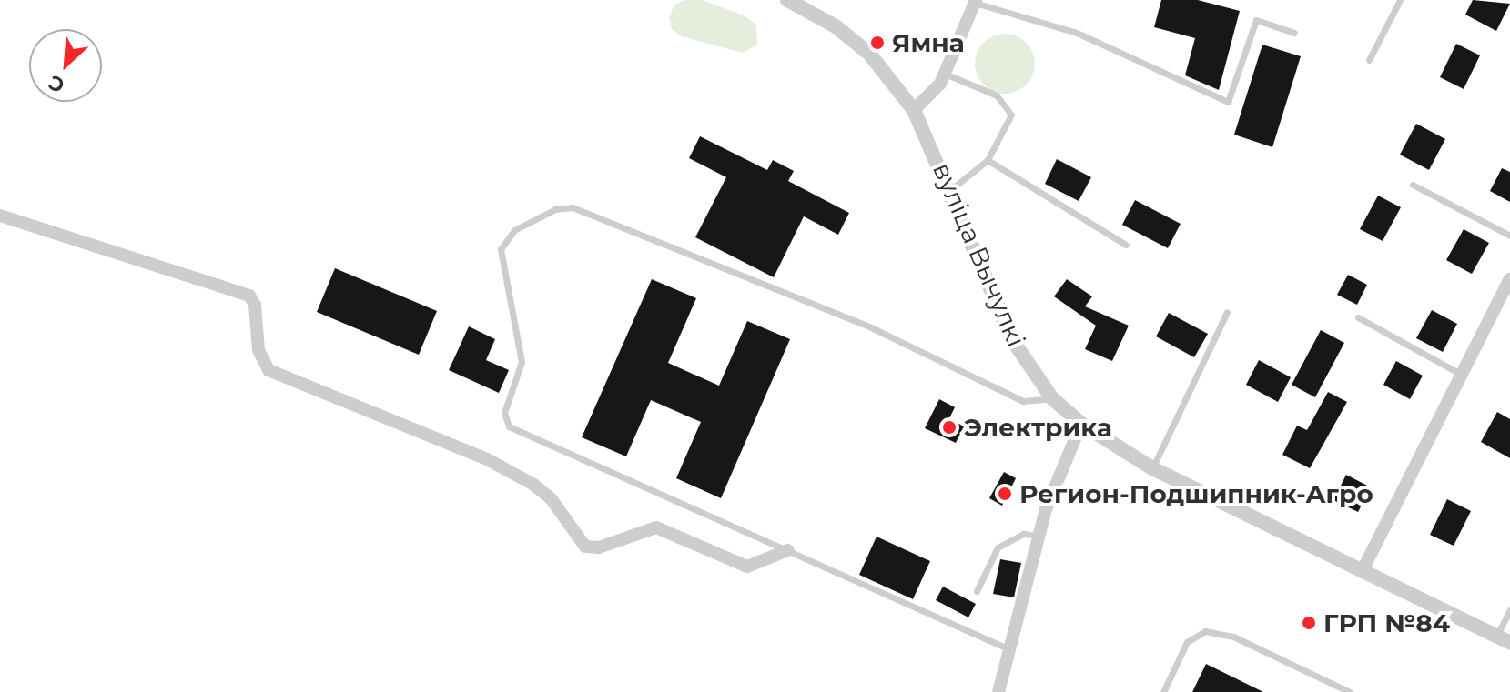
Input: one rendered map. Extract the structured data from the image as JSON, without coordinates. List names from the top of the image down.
{
  "streets": {
    "street": ["вуліца Вычулкі"]
  },
  "places": [
    "Ямна",
    "Электрика",
    "Регион-Подшипник-Агро",
    "ГРП №84"
  ],
  "north": "bottom left"
}
